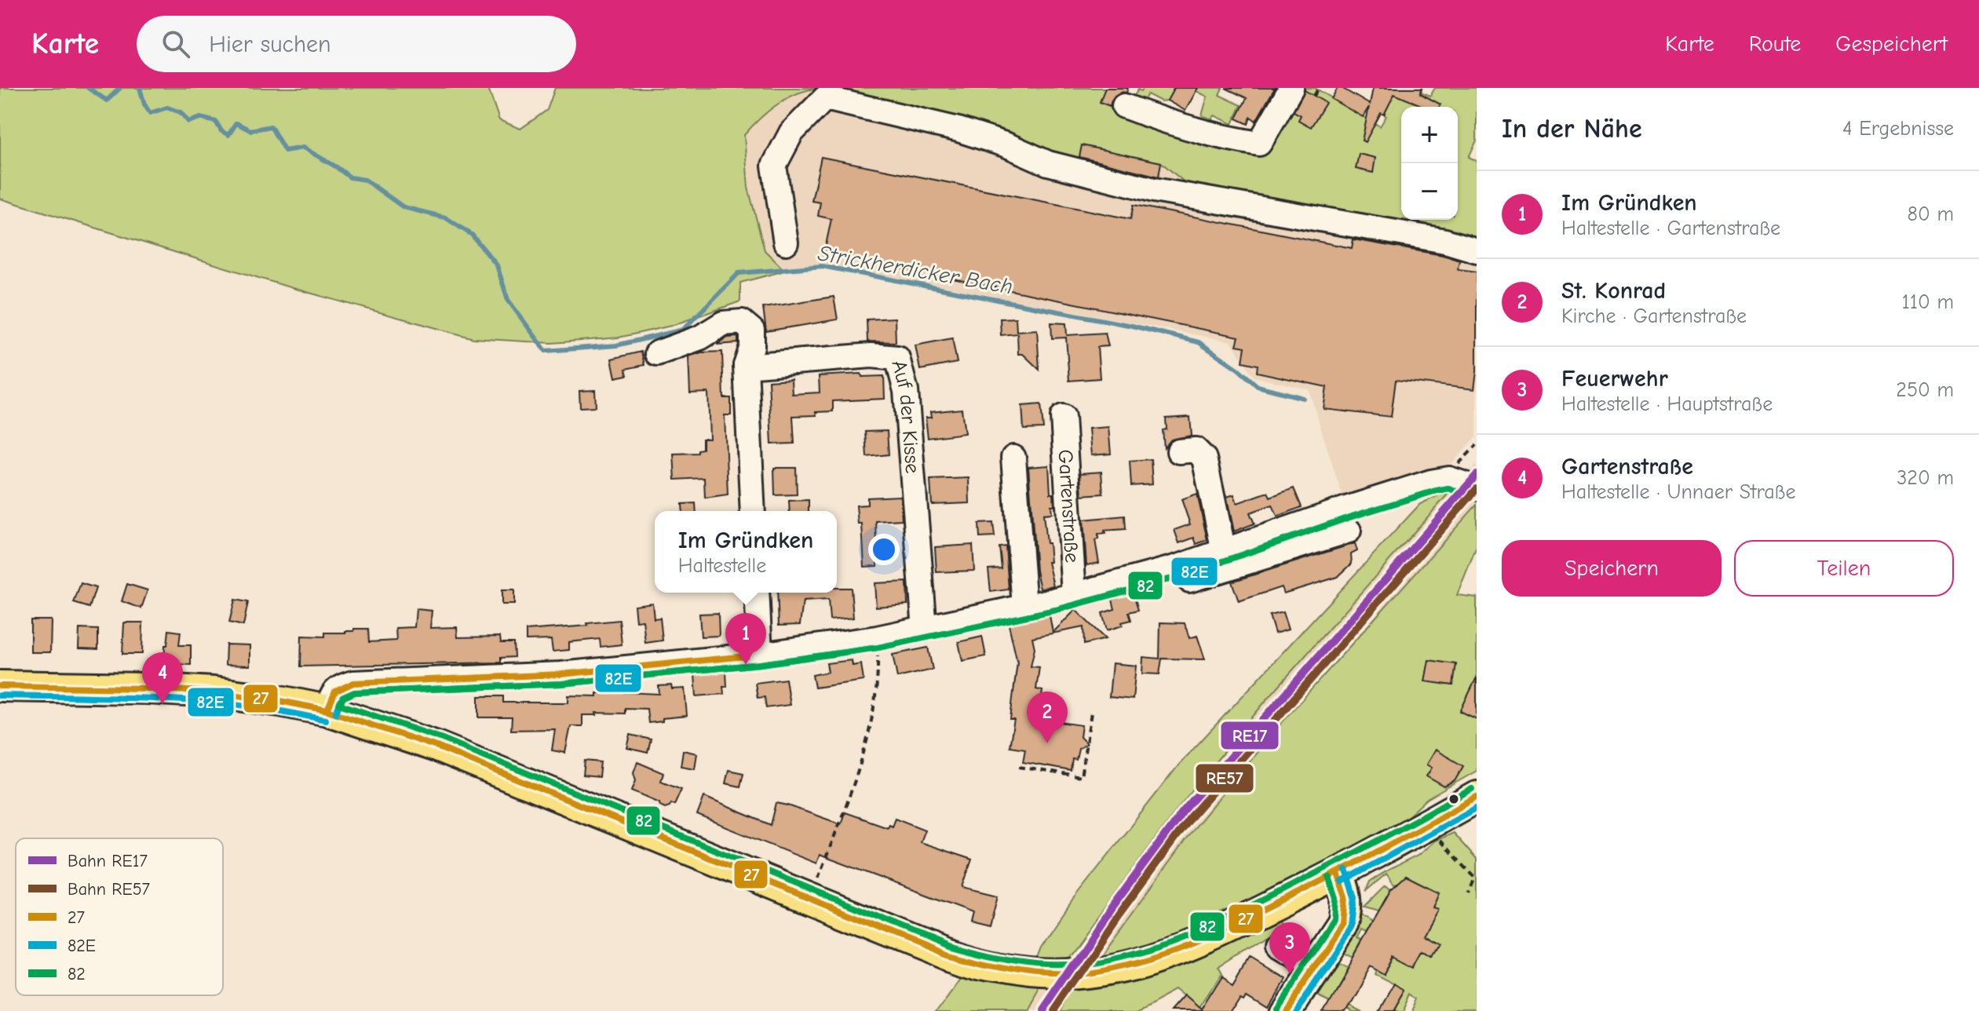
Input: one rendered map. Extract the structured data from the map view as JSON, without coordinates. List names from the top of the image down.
{
  "streets": {
    "street": ["Auf der Kisse", "Gartenstraße"]
  },
  "crossings": [
    ["Auf der Kisse", "Gartenstraße"]
  ],
  "water": ["Strickherdicker Bach"],
  "lines": [
    "rail line RE17",
    "transit line 82E",
    "transit line 82",
    "rail line RE57",
    "transit line 27"
  ],
  "legend": [
    "Bahn RE17",
    "Bahn RE57",
    "27",
    "82E",
    "82"
  ],
  "page": {
    "header": "Karte",
    "search": "Hier suchen",
    "nav": ["Karte", "Route", "Gespeichert"],
    "heading": ["In der Nähe", "4 Ergebnisse"],
    "map_buttons": ["+", "−"],
    "list": [
      {
        "mark": "1",
        "name": "Im Gründken",
        "note": "Haltestelle · Gartenstraße",
        "value": "80 m"
      },
      {
        "mark": "2",
        "name": "St. Konrad",
        "note": "Kirche · Gartenstraße",
        "value": "110 m"
      },
      {
        "mark": "3",
        "name": "Feuerwehr",
        "note": "Haltestelle · Hauptstraße",
        "value": "250 m"
      },
      {
        "mark": "4",
        "name": "Gartenstraße",
        "note": "Haltestelle · Unnaer Straße",
        "value": "320 m"
      }
    ],
    "popup": ["Im Gründken", "Haltestelle"],
    "buttons": ["Speichern", "Teilen"],
    "pins": [
      "1",
      "4",
      "2",
      "3"
    ]
  }
}
